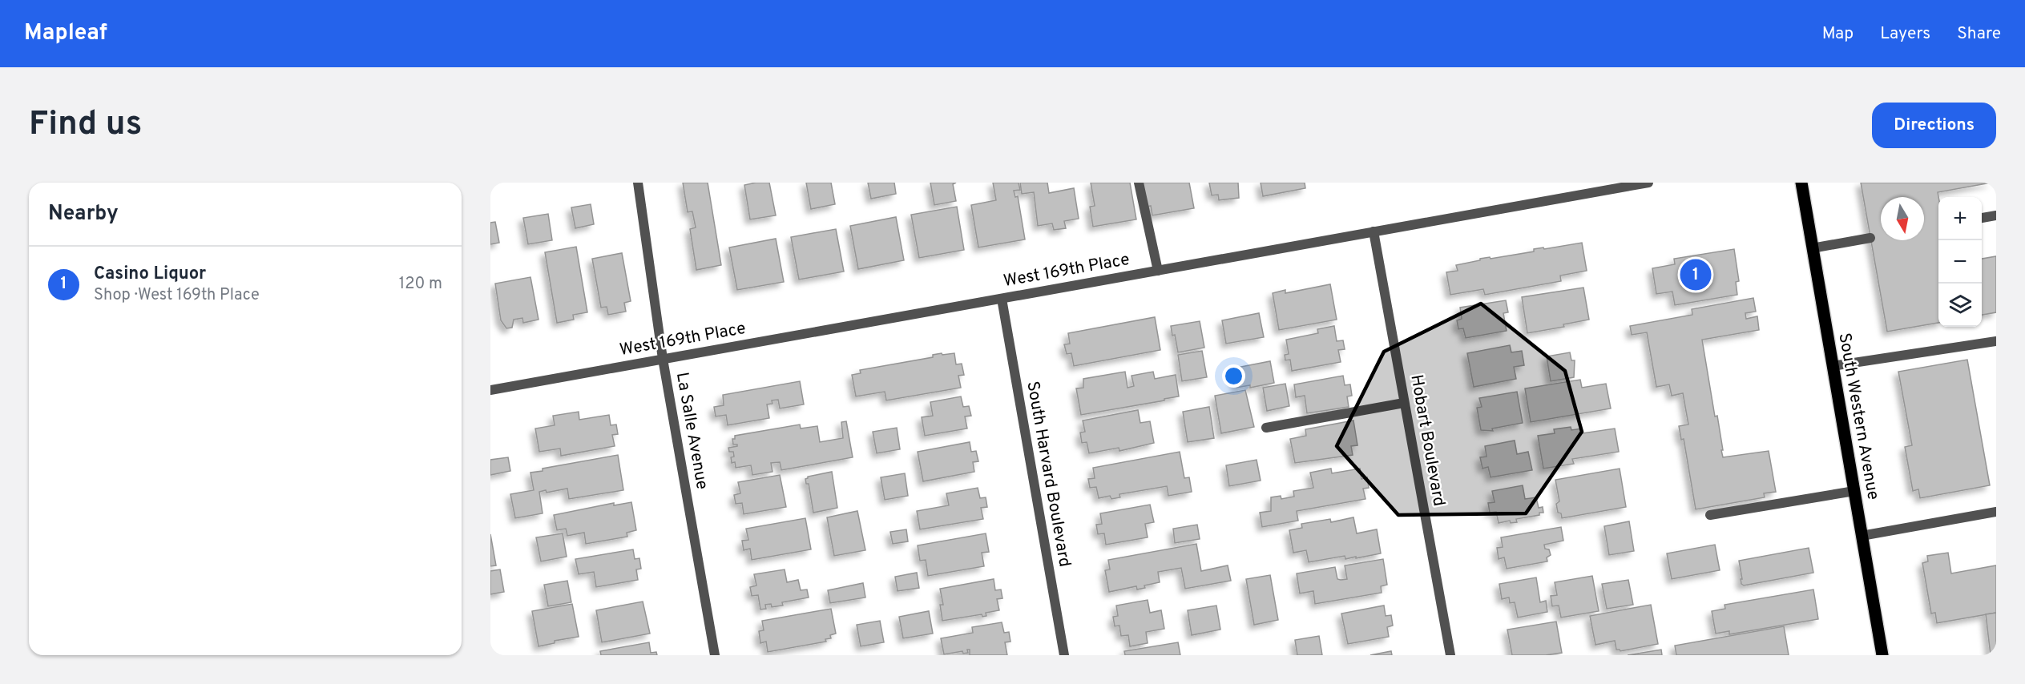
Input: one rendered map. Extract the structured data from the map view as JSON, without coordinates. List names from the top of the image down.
{
  "streets": {
    "main road": ["South Western Avenue"],
    "street": [
      "West 169th Place",
      "La Salle Avenue",
      "Hobart Boulevard",
      "South Harvard Boulevard"
    ]
  },
  "crossings": [
    ["West 169th Place", "La Salle Avenue"],
    ["West 169th Place", "Hobart Boulevard"],
    ["West 169th Place", "South Harvard Boulevard"]
  ],
  "north": "bottom",
  "page": {
    "header": "Mapleaf",
    "nav": ["Map", "Layers", "Share"],
    "buttons": "Directions",
    "title": "Find us",
    "heading": "Nearby",
    "map_buttons": ["+", "−"],
    "list": [
      {
        "mark": "1",
        "name": "Casino Liquor",
        "note": "Shop · West 169th Place",
        "value": "120 m"
      }
    ],
    "pins": "1"
  }
}
